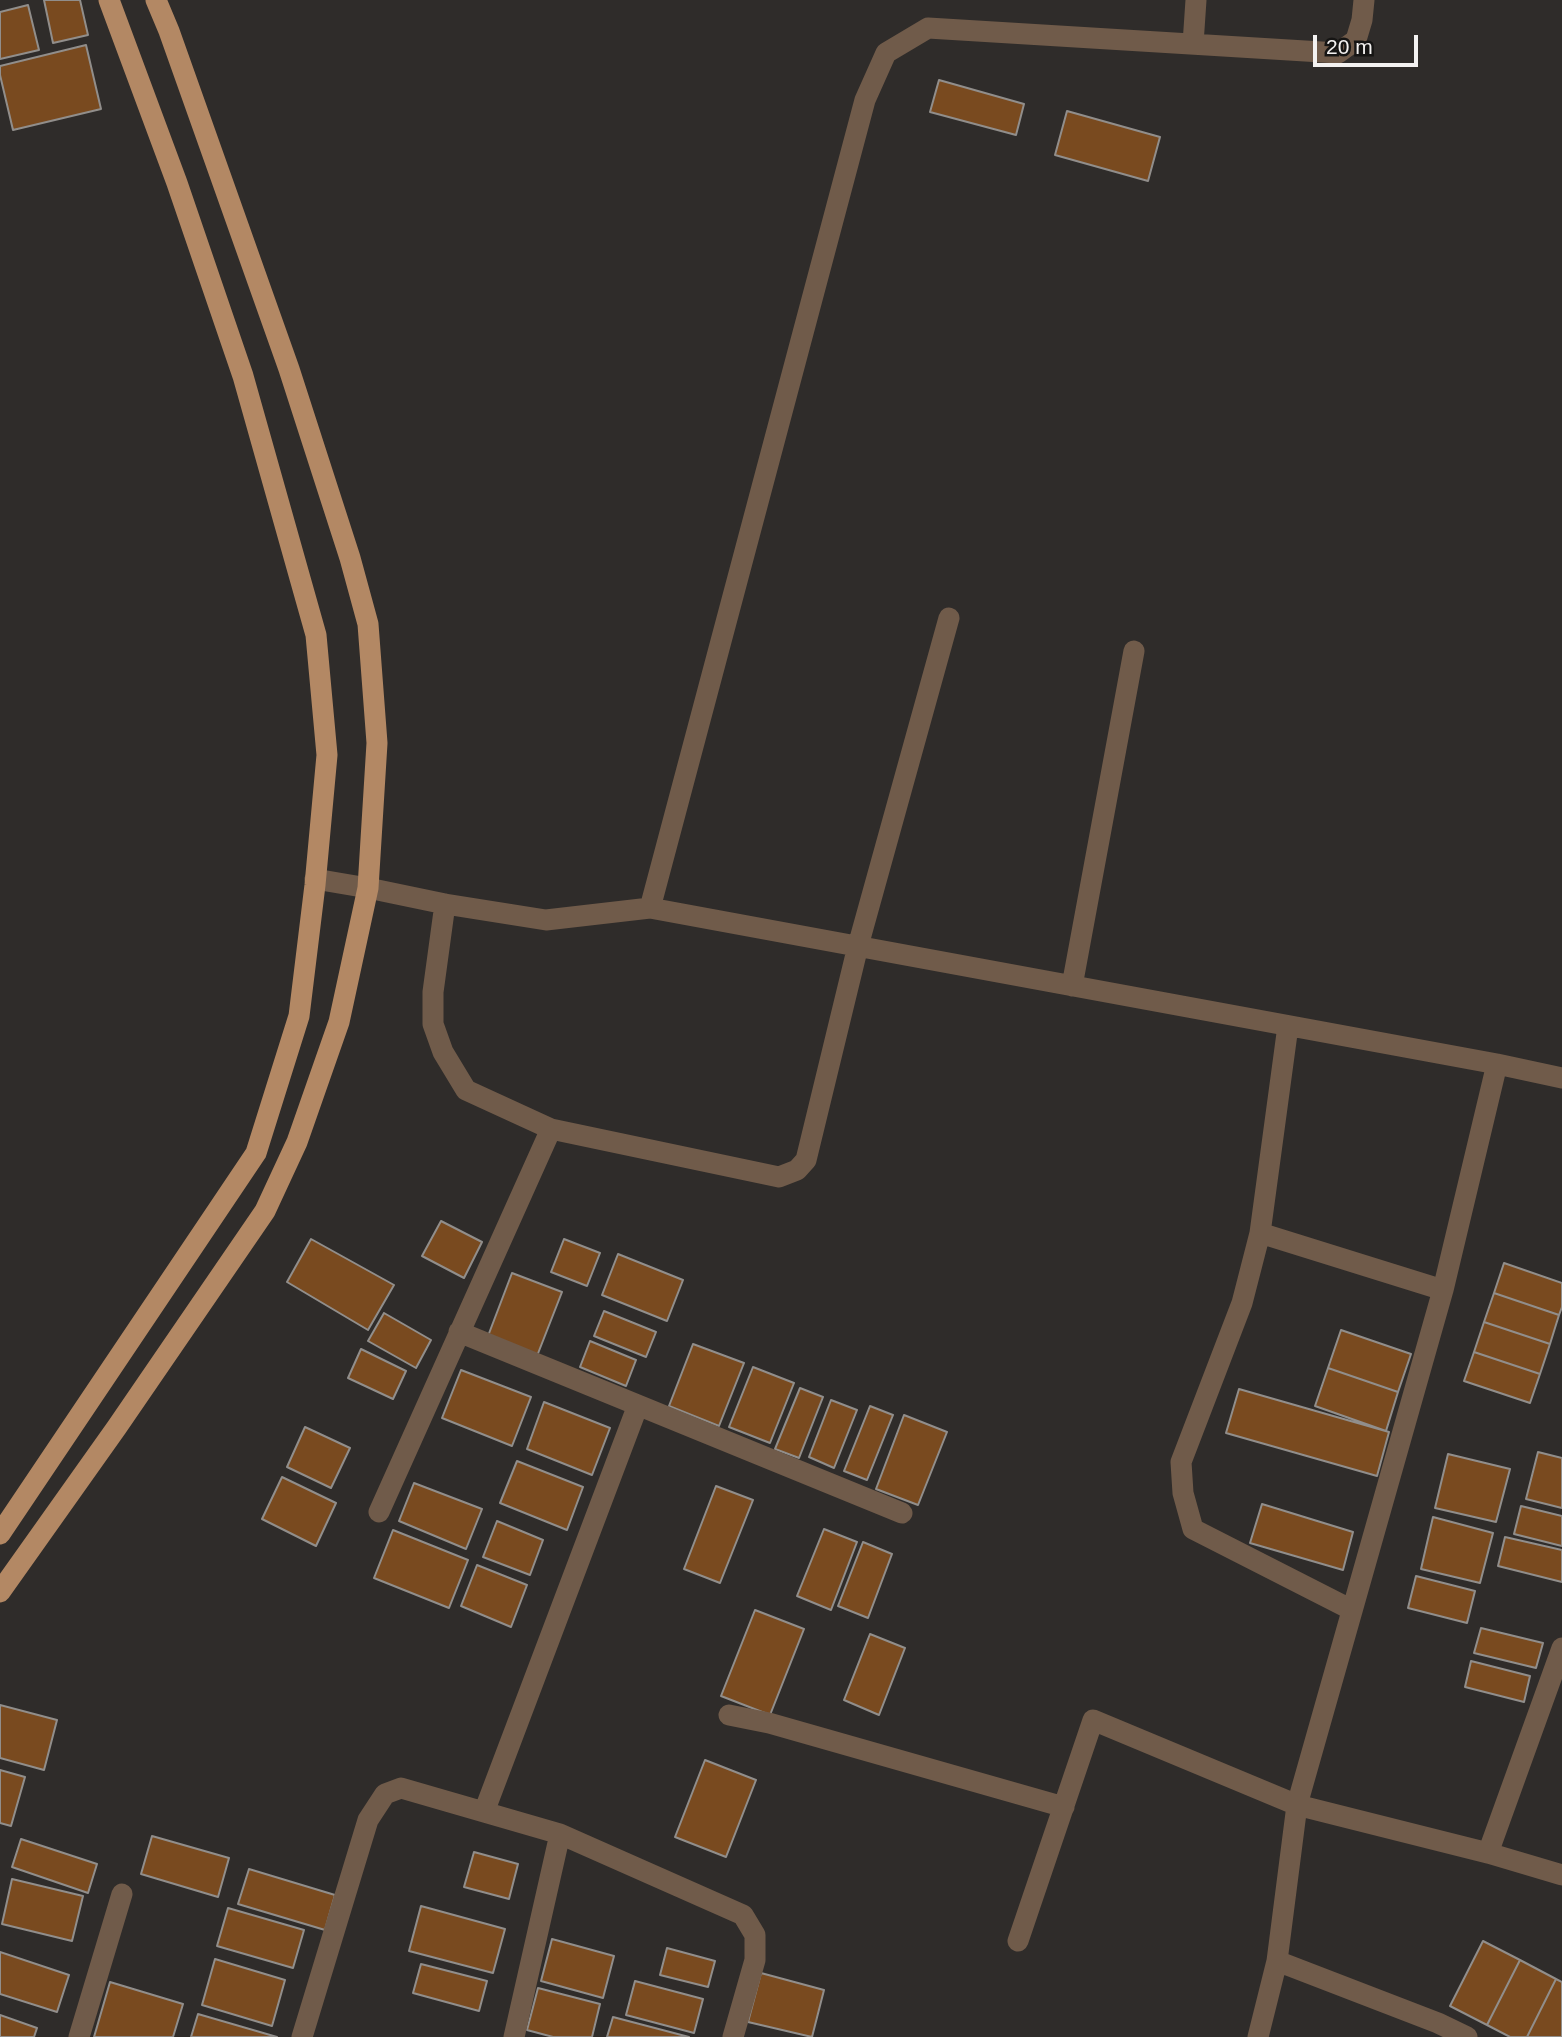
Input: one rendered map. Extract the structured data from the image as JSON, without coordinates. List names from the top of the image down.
{
  "scale_bar": "20 m"
}
